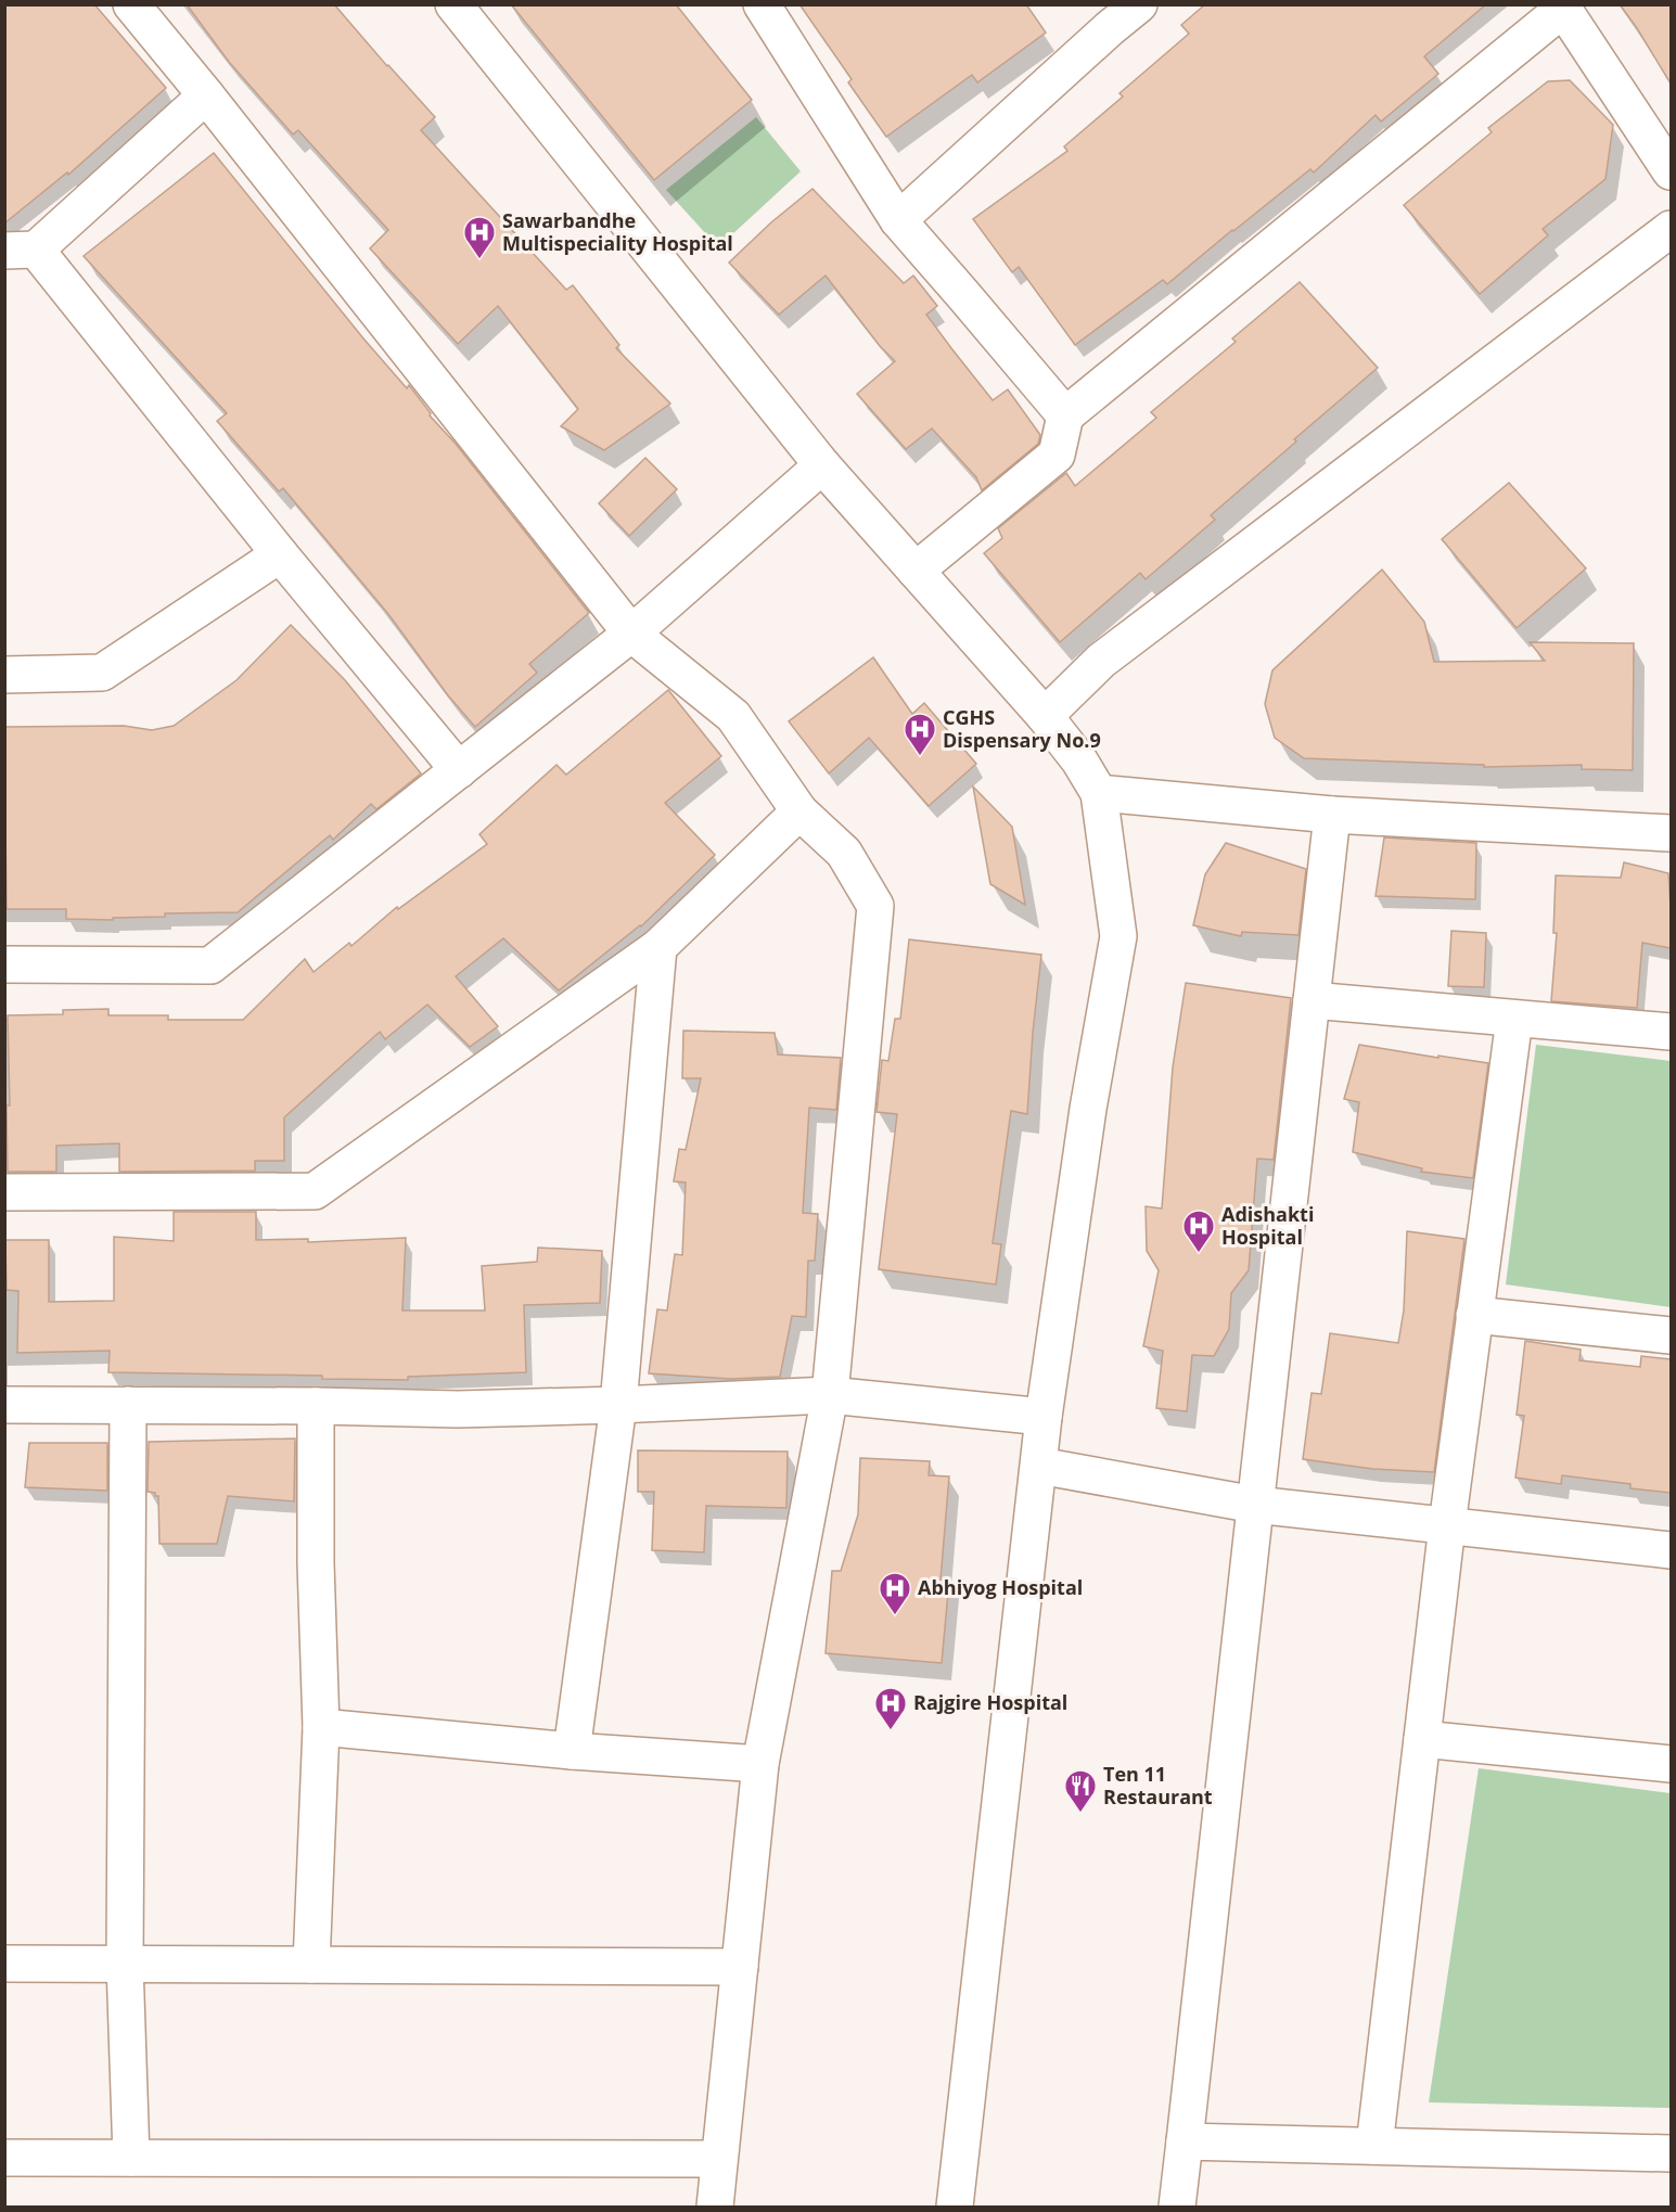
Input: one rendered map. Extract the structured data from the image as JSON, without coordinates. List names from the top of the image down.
{
  "places": {
    "hospital": [
      "Sawarbandhe Multispeciality Hospital",
      "CGHS Dispensary No.9",
      "Adishakti Hospital",
      "Abhiyog Hospital",
      "Rajgire Hospital"
    ],
    "restaurant": ["Ten 11 Restaurant"]
  }
}
